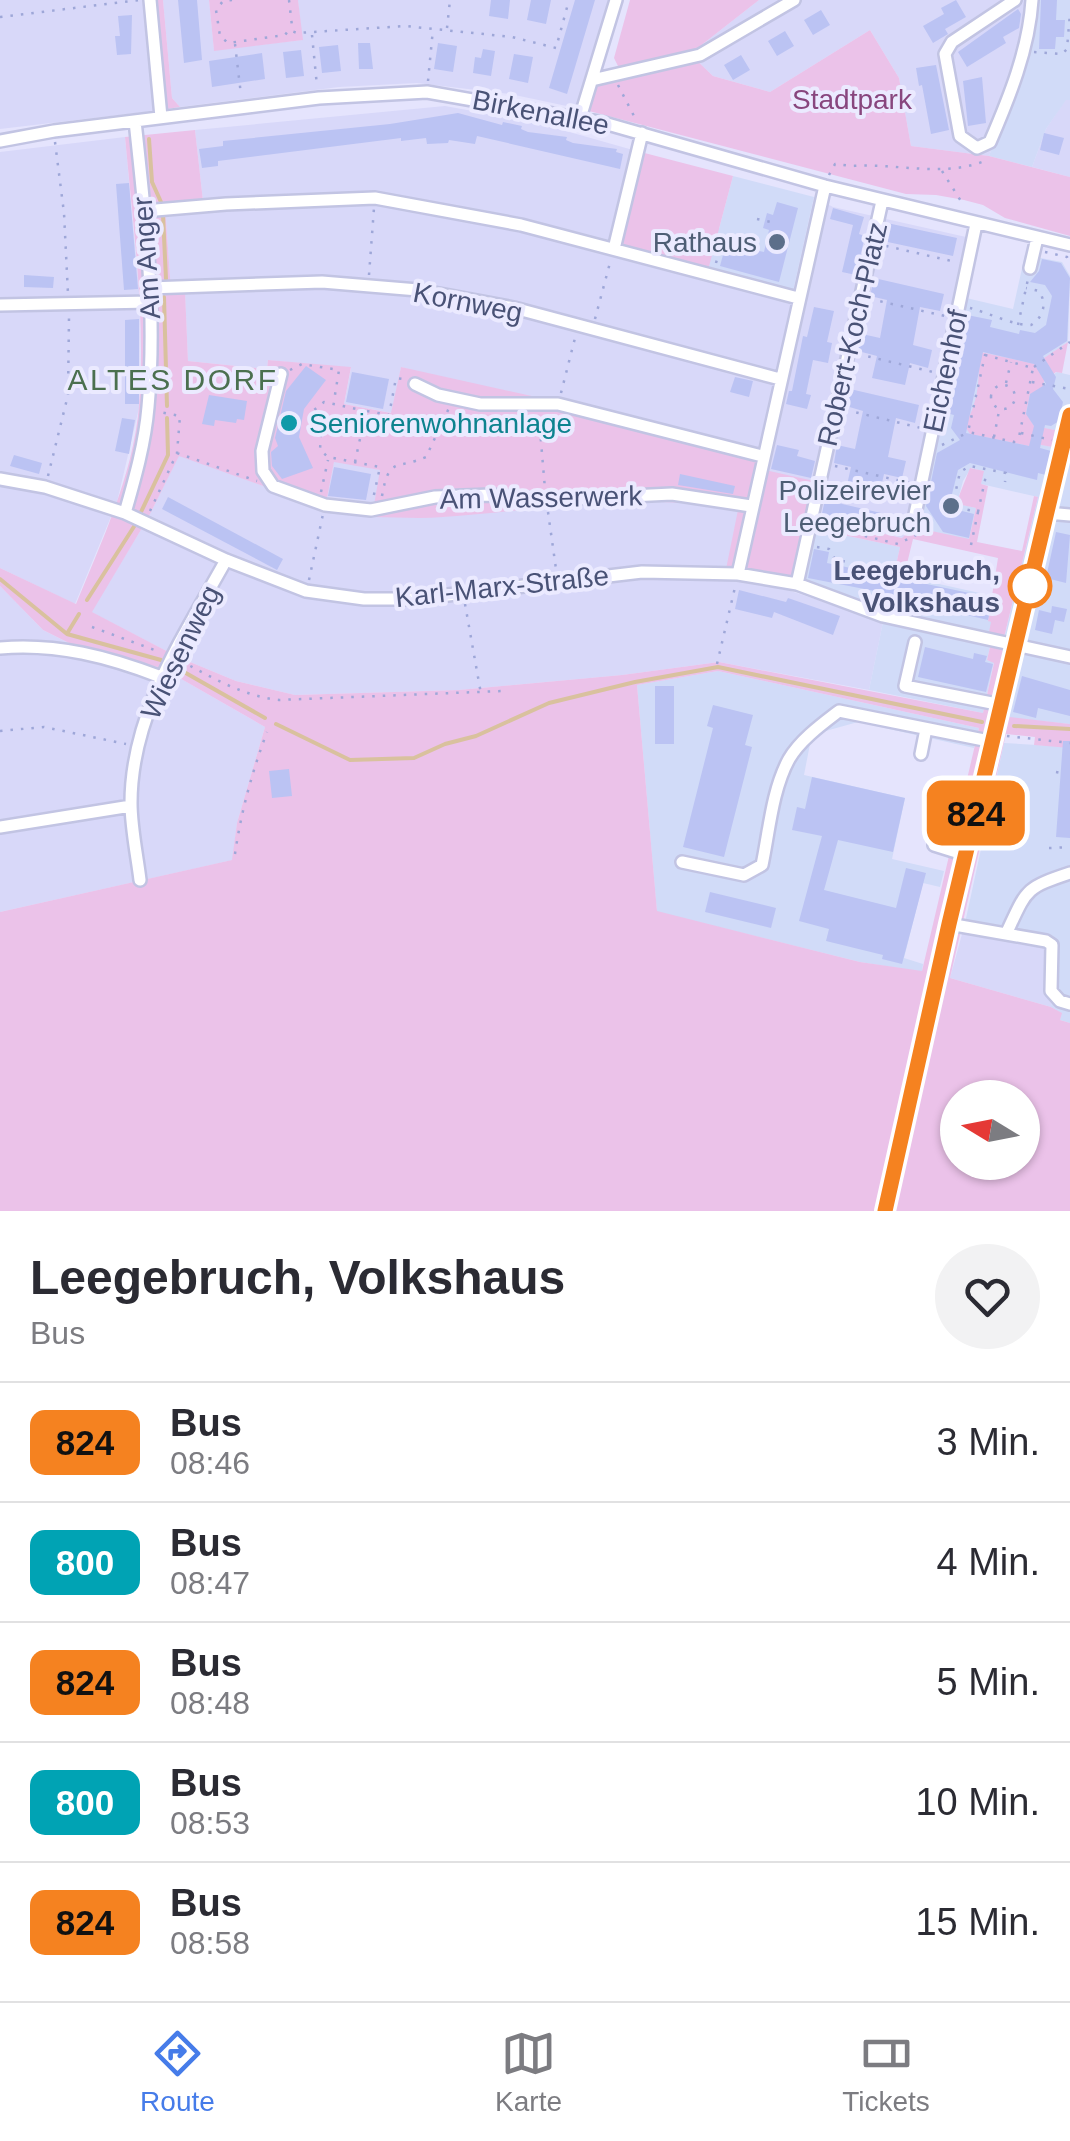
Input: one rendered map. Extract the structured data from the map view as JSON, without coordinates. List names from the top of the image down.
{
  "streets": {
    "street": [
      "Birkenallee",
      "Am Anger",
      "Kornweg",
      "Robert-Koch-Platz",
      "Eichenhof",
      "Am Wasserwerk",
      "Karl-Marx-Straße",
      "Wiesenweg"
    ]
  },
  "crossings": [
    ["Birkenallee", "Am Anger"],
    ["Birkenallee", "Robert-Koch-Platz"],
    ["Birkenallee", "Eichenhof"],
    ["Am Anger", "Kornweg"],
    ["Am Anger", "Karl-Marx-Straße"],
    ["Robert-Koch-Platz", "Karl-Marx-Straße"],
    ["Karl-Marx-Straße", "Wiesenweg"]
  ],
  "districts": ["ALTES DORF"],
  "parks": ["Stadtpark"],
  "places": [
    "Rathaus",
    "Seniorenwohnanlage",
    "Polizeirevier Leegebruch",
    "Leegebruch, Volkshaus"
  ],
  "lines": ["bus line 824"],
  "north": "left",
  "page": {
    "on_map": "824",
    "heading": ["Leegebruch, Volkshaus", "Bus"],
    "list": [
      {
        "mark": "824",
        "name": "Bus",
        "note": "08:46",
        "value": "3 Min."
      },
      {
        "mark": "800",
        "name": "Bus",
        "note": "08:47",
        "value": "4 Min."
      },
      {
        "mark": "824",
        "name": "Bus",
        "note": "08:48",
        "value": "5 Min."
      },
      {
        "mark": "800",
        "name": "Bus",
        "note": "08:53",
        "value": "10 Min."
      },
      {
        "mark": "824",
        "name": "Bus",
        "note": "08:58",
        "value": "15 Min."
      }
    ],
    "tabs": ["Route", "Karte", "Tickets"]
  }
}
